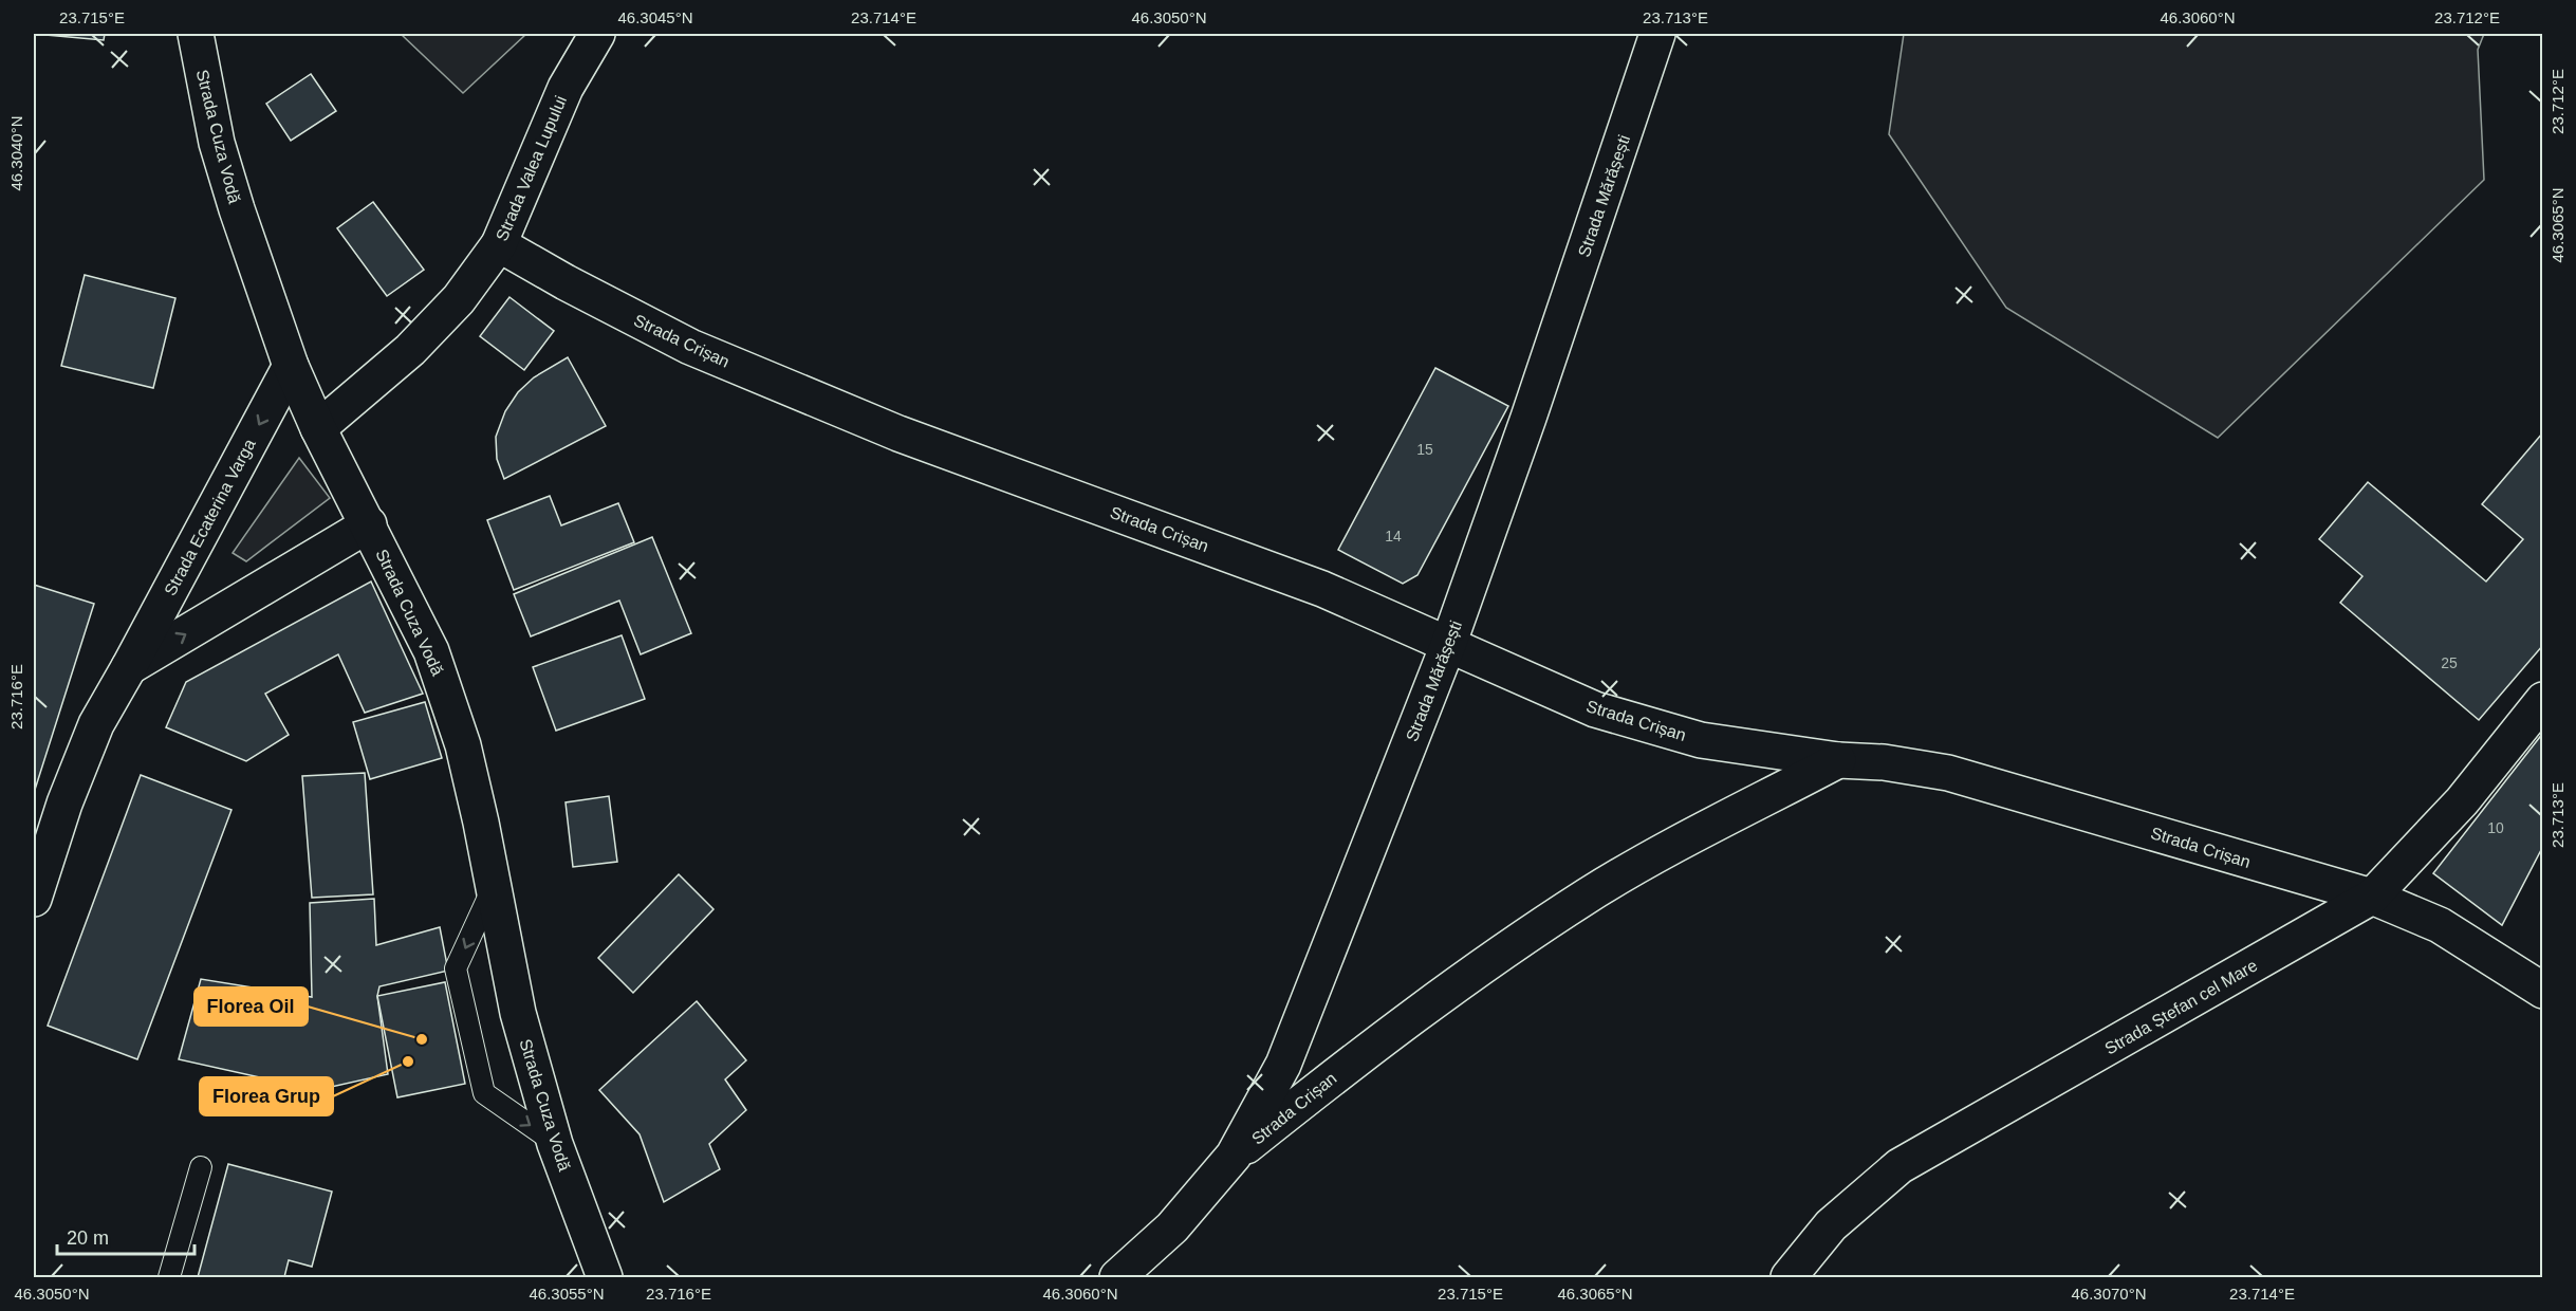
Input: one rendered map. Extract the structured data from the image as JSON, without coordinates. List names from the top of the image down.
{
  "streets": {
    "street": [
      "Strada Cuza Vodă",
      "Strada Valea Lupului",
      "Strada Mărășești",
      "Strada Crișan",
      "Strada Ecaterina Varga",
      "Strada Ștefan cel Mare"
    ]
  },
  "crossings": [
    ["Strada Cuza Vodă", "Strada Valea Lupului"],
    ["Strada Cuza Vodă", "Strada Ecaterina Varga"],
    ["Strada Valea Lupului", "Strada Crișan"],
    ["Strada Mărășești", "Strada Crișan"],
    ["Strada Crișan", "Strada Ștefan cel Mare"]
  ],
  "places": ["Florea Oil", "Florea Grup"],
  "house_numbers": [
    "15",
    "14",
    "25",
    "10"
  ],
  "scale_bar": "20 m",
  "coordinates": [
    "23.715°E",
    "46.3045°N",
    "23.714°E",
    "46.3050°N",
    "23.713°E",
    "46.3060°N",
    "23.712°E",
    "46.3040°N",
    "46.3065°N",
    "23.716°E",
    "46.3055°N",
    "46.3070°N"
  ]
}
